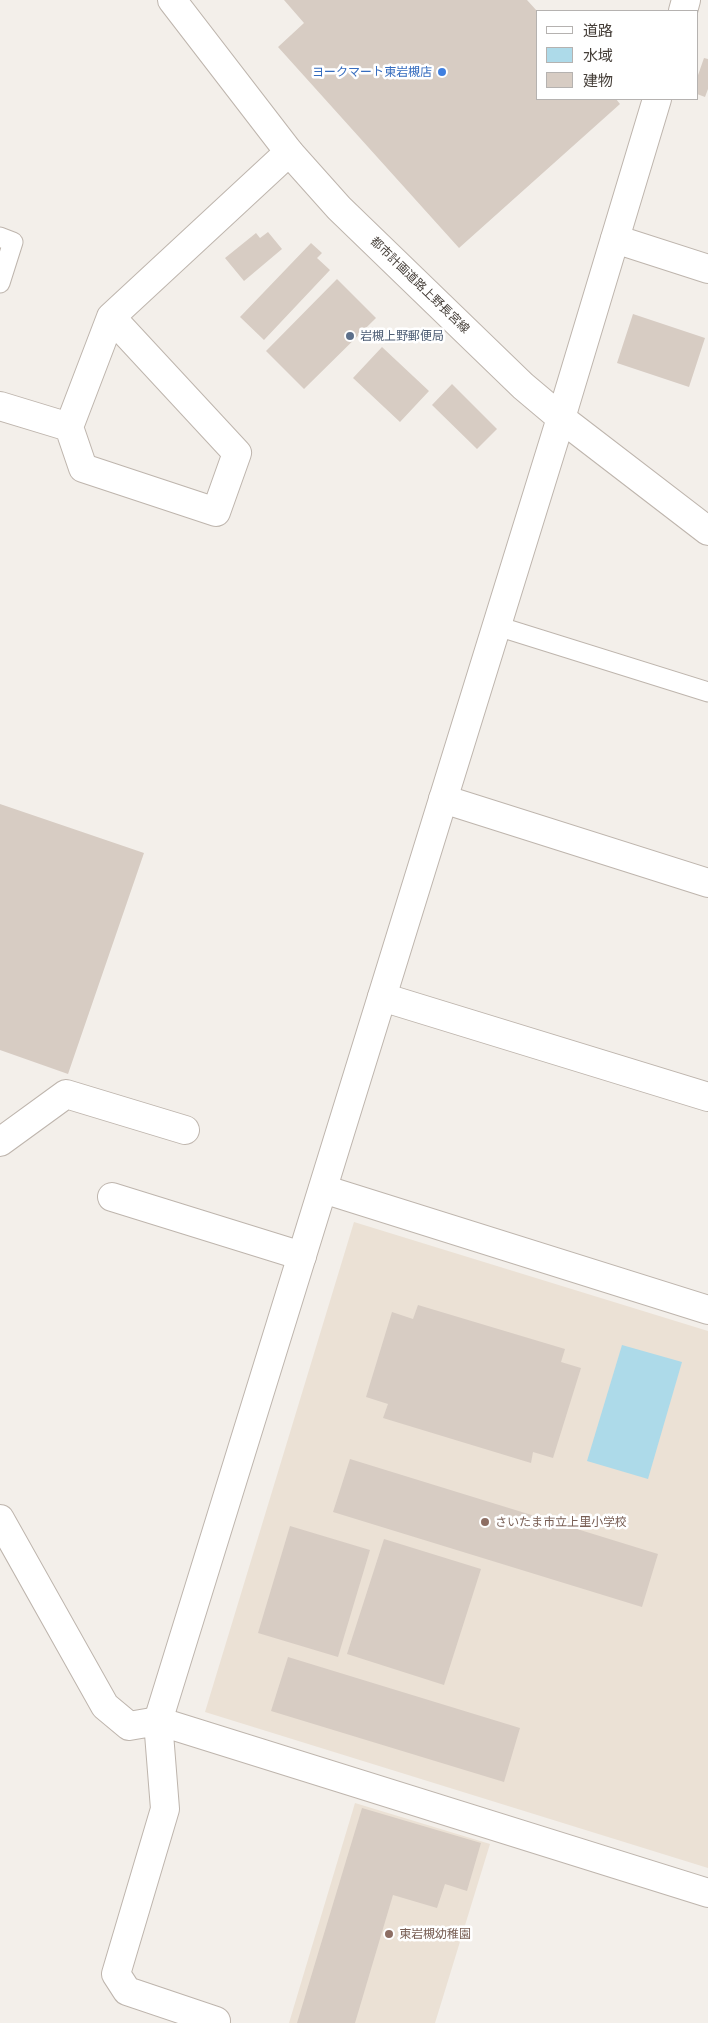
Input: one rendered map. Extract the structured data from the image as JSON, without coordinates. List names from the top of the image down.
{
  "streets": {
    "street": ["都市計画道路上野長宮線"]
  },
  "places": [
    "ヨークマート東岩槻店",
    "岩槻上野郵便局",
    "さいたま市立上里小学校",
    "東岩槻幼稚園"
  ],
  "legend": ["道路", "水域", "建物"]
}
